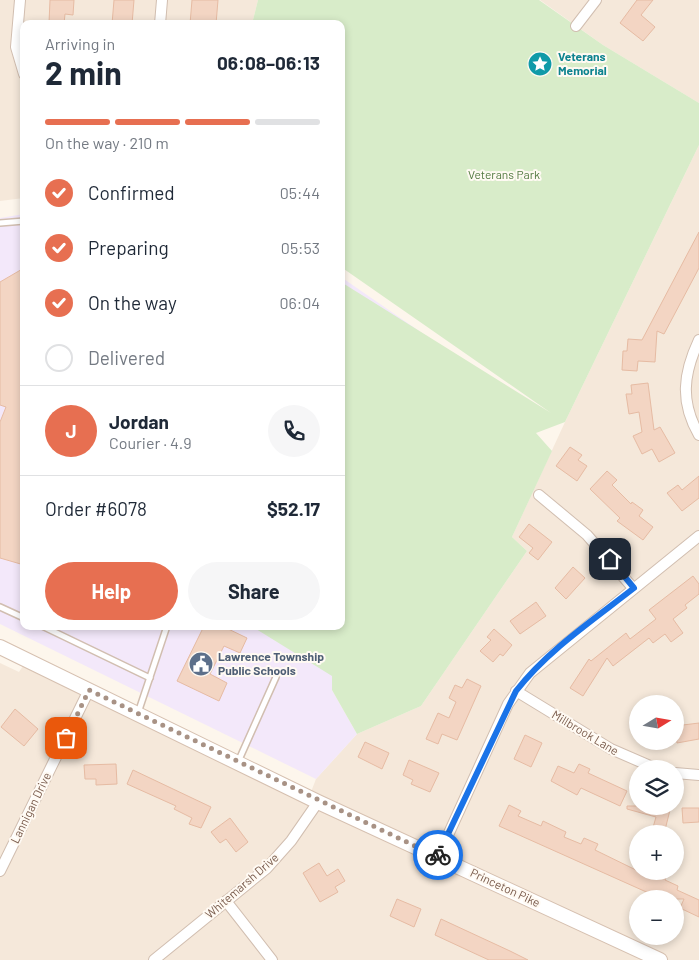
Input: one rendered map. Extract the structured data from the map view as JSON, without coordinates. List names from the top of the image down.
{
  "streets": {
    "main road": ["Princeton Pike"],
    "street": ["Millbrook Lane", "Lannigan Drive", "Whitemarsh Drive"]
  },
  "crossings": [
    ["Lannigan Drive", "Princeton Pike"],
    ["Whitemarsh Drive", "Princeton Pike"]
  ],
  "parks": ["Veterans Park"],
  "places": {
    "place": ["Veterans Memorial"],
    "public building": ["Lawrence Township Public Schools"]
  },
  "north": "right",
  "page": {
    "heading": ["2 min", "Arriving in", "06:08–06:13"],
    "panel": [
      "Jordan",
      "Courier · 4.9",
      "Order #6078",
      "$52.17"
    ],
    "bar": "On the way · 210 m",
    "list": [
      ["Confirmed", "05:44"],
      ["Preparing", "05:53"],
      ["On the way", "06:04"],
      "Delivered"
    ],
    "round": "J",
    "buttons": ["Help", "Share"],
    "map_buttons": ["+", "−"]
  }
}
